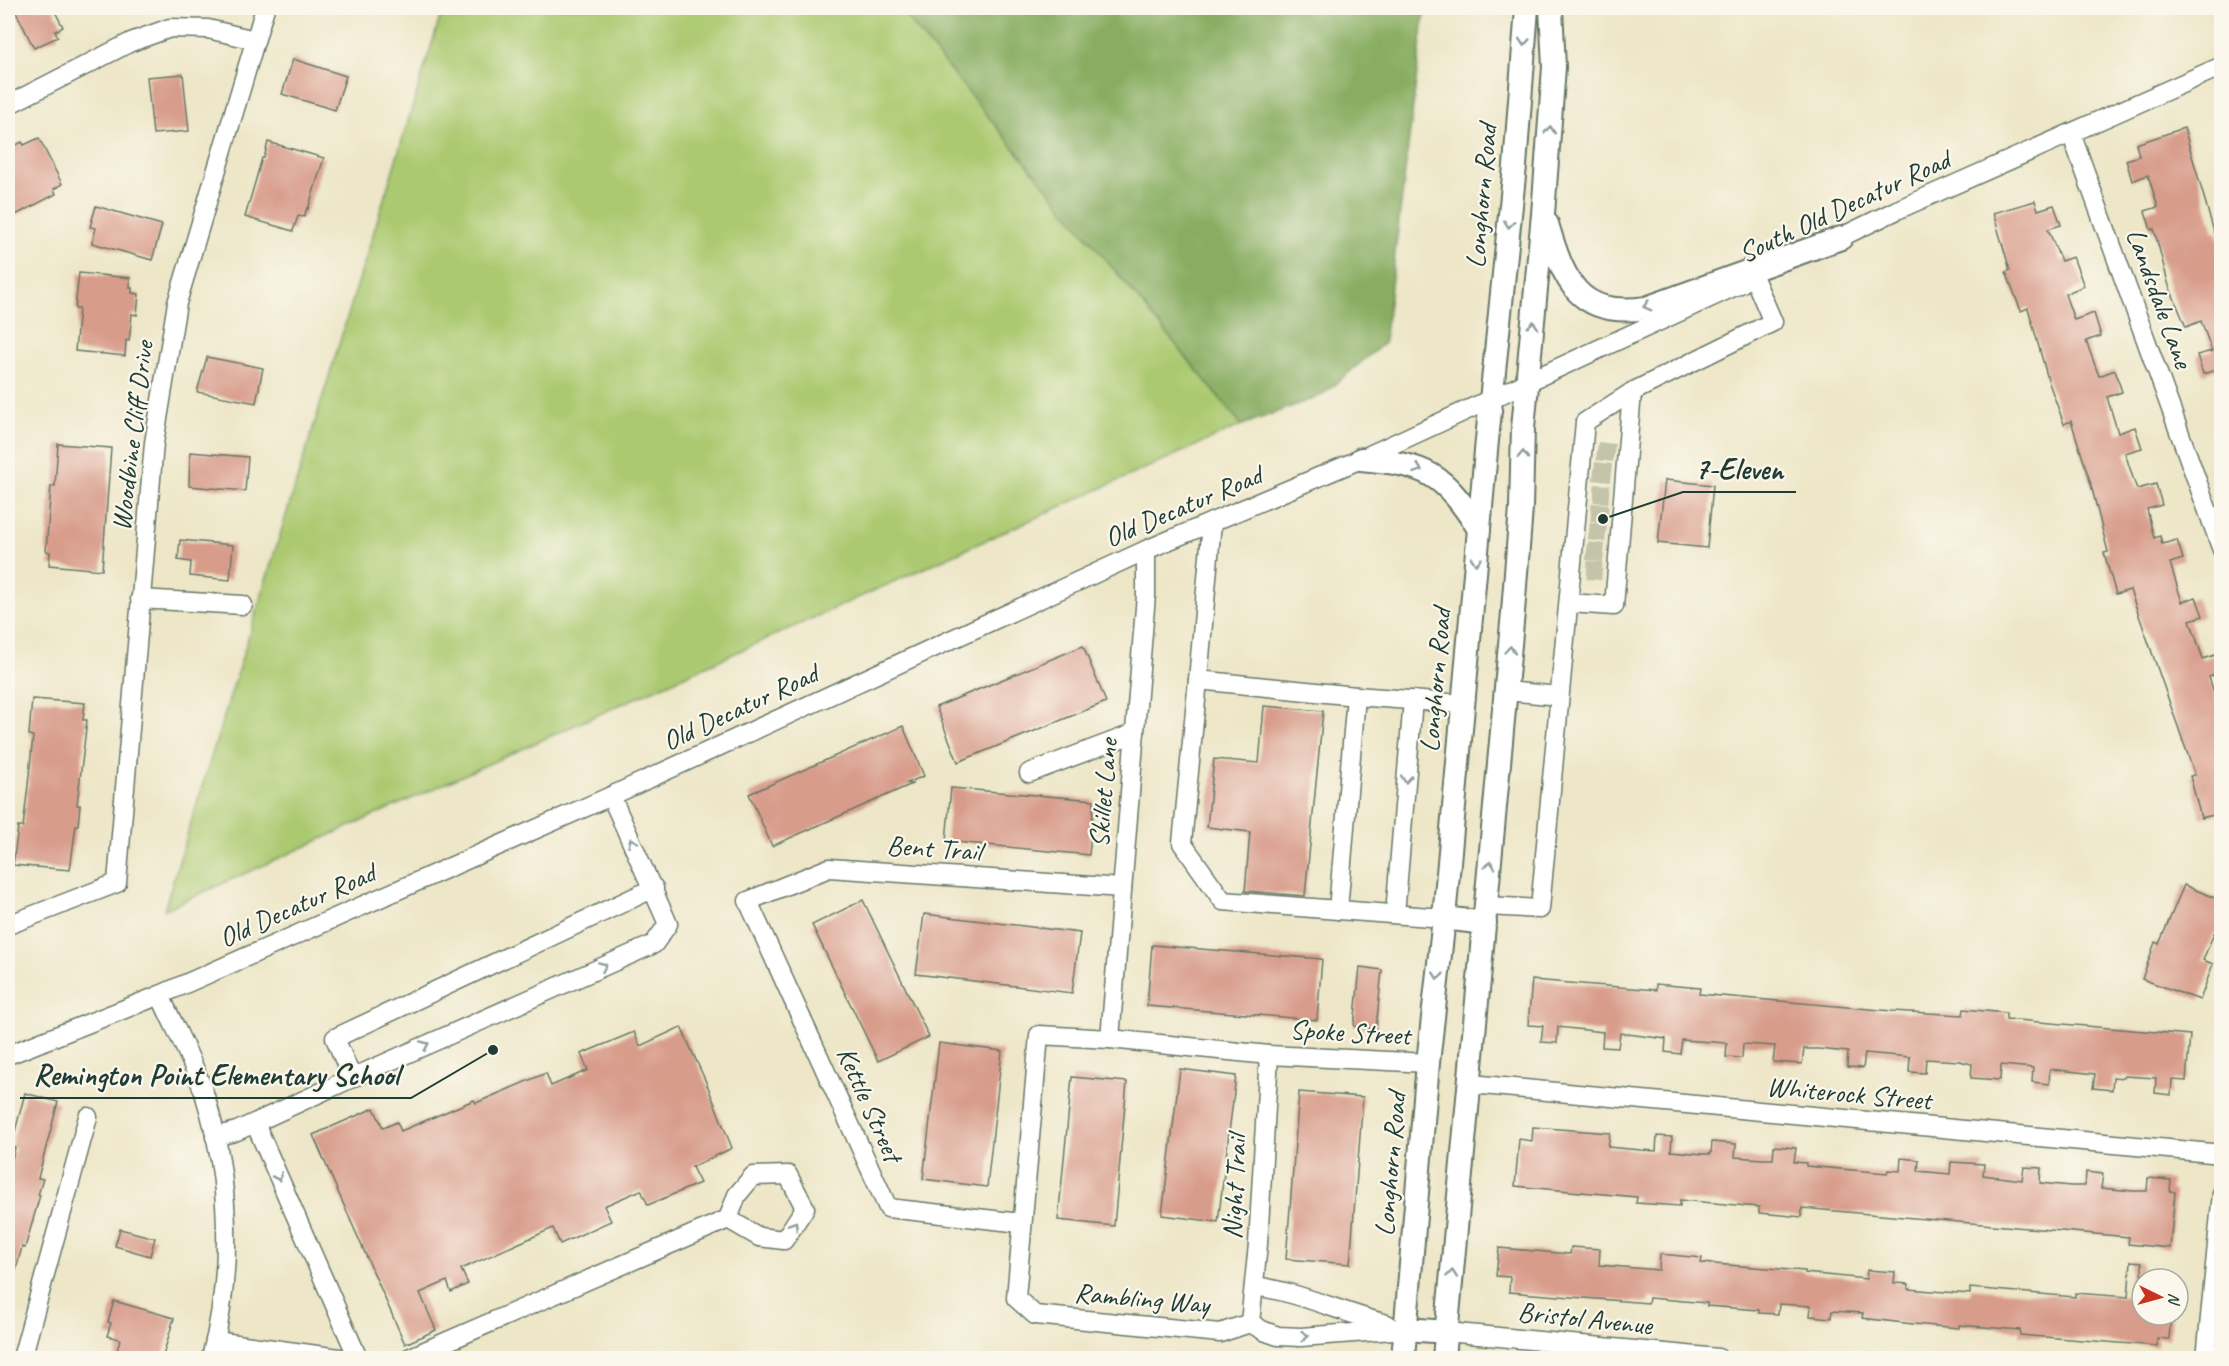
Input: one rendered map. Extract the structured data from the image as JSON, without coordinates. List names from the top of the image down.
{
  "streets": {
    "main road": ["Longhorn Road"],
    "street": [
      "South Old Decatur Road",
      "Landsdale Lane",
      "Woodbine Cliff Drive",
      "Old Decatur Road",
      "Skillet Lane",
      "Bent Trail",
      "Spoke Street",
      "Whiterock Street",
      "Kettle Street",
      "Night Trail",
      "Rambling Way",
      "Bristol Avenue"
    ]
  },
  "crossings": [
    ["Longhorn Road", "South Old Decatur Road"],
    ["Longhorn Road", "Old Decatur Road"],
    ["Longhorn Road", "Spoke Street"],
    ["Longhorn Road", "Rambling Way"],
    ["South Old Decatur Road", "Landsdale Lane"],
    ["South Old Decatur Road", "Old Decatur Road"],
    ["Old Decatur Road", "Skillet Lane"],
    ["Skillet Lane", "Bent Trail"],
    ["Skillet Lane", "Spoke Street"],
    ["Skillet Lane", "Rambling Way"],
    ["Bent Trail", "Kettle Street"],
    ["Spoke Street", "Night Trail"],
    ["Spoke Street", "Rambling Way"],
    ["Kettle Street", "Rambling Way"],
    ["Night Trail", "Rambling Way"]
  ],
  "places": ["7-Eleven", "Remington Point Elementary School"],
  "north": "right"
}
